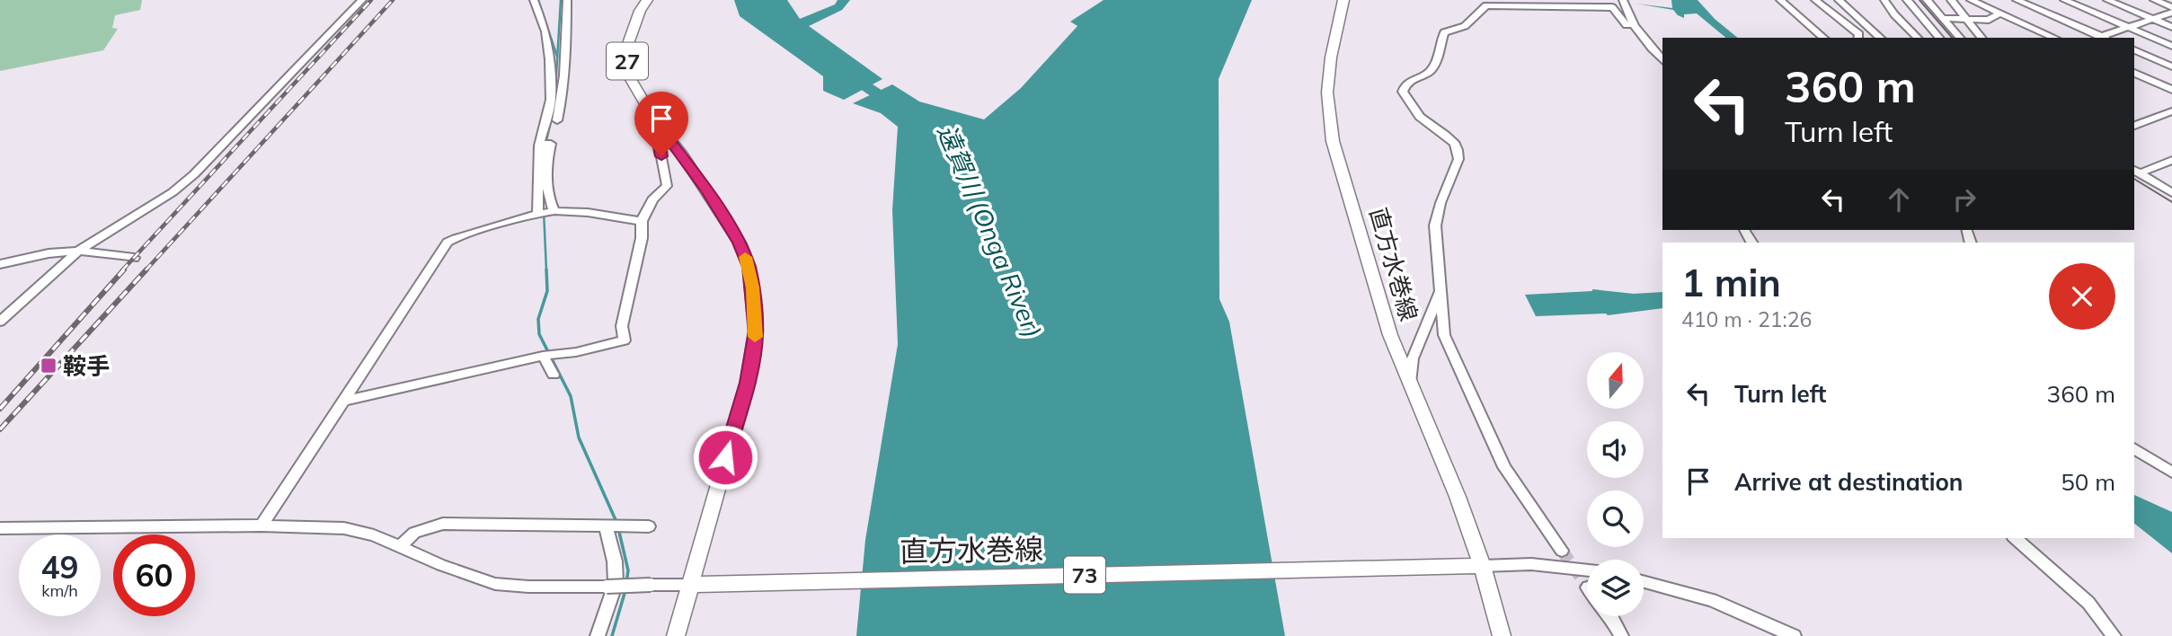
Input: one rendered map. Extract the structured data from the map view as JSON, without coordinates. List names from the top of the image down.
{
  "streets": {
    "main road": ["27", "直方水巻線", "73"]
  },
  "crossings": [
    ["27", "直方水巻線"]
  ],
  "water": ["遠賀川 (Onga River)"],
  "places": {
    "transit": ["鞍手"]
  },
  "north": "top",
  "page": {
    "turn": ["360 m", "Turn left"],
    "heading": ["1 min", "410 m · 21:26"],
    "list": [
      {
        "name": "Turn left",
        "value": "360 m"
      },
      {
        "name": "Arrive at destination",
        "value": "50 m"
      }
    ],
    "speed": "49 km/h",
    "limit": "60"
  }
}
